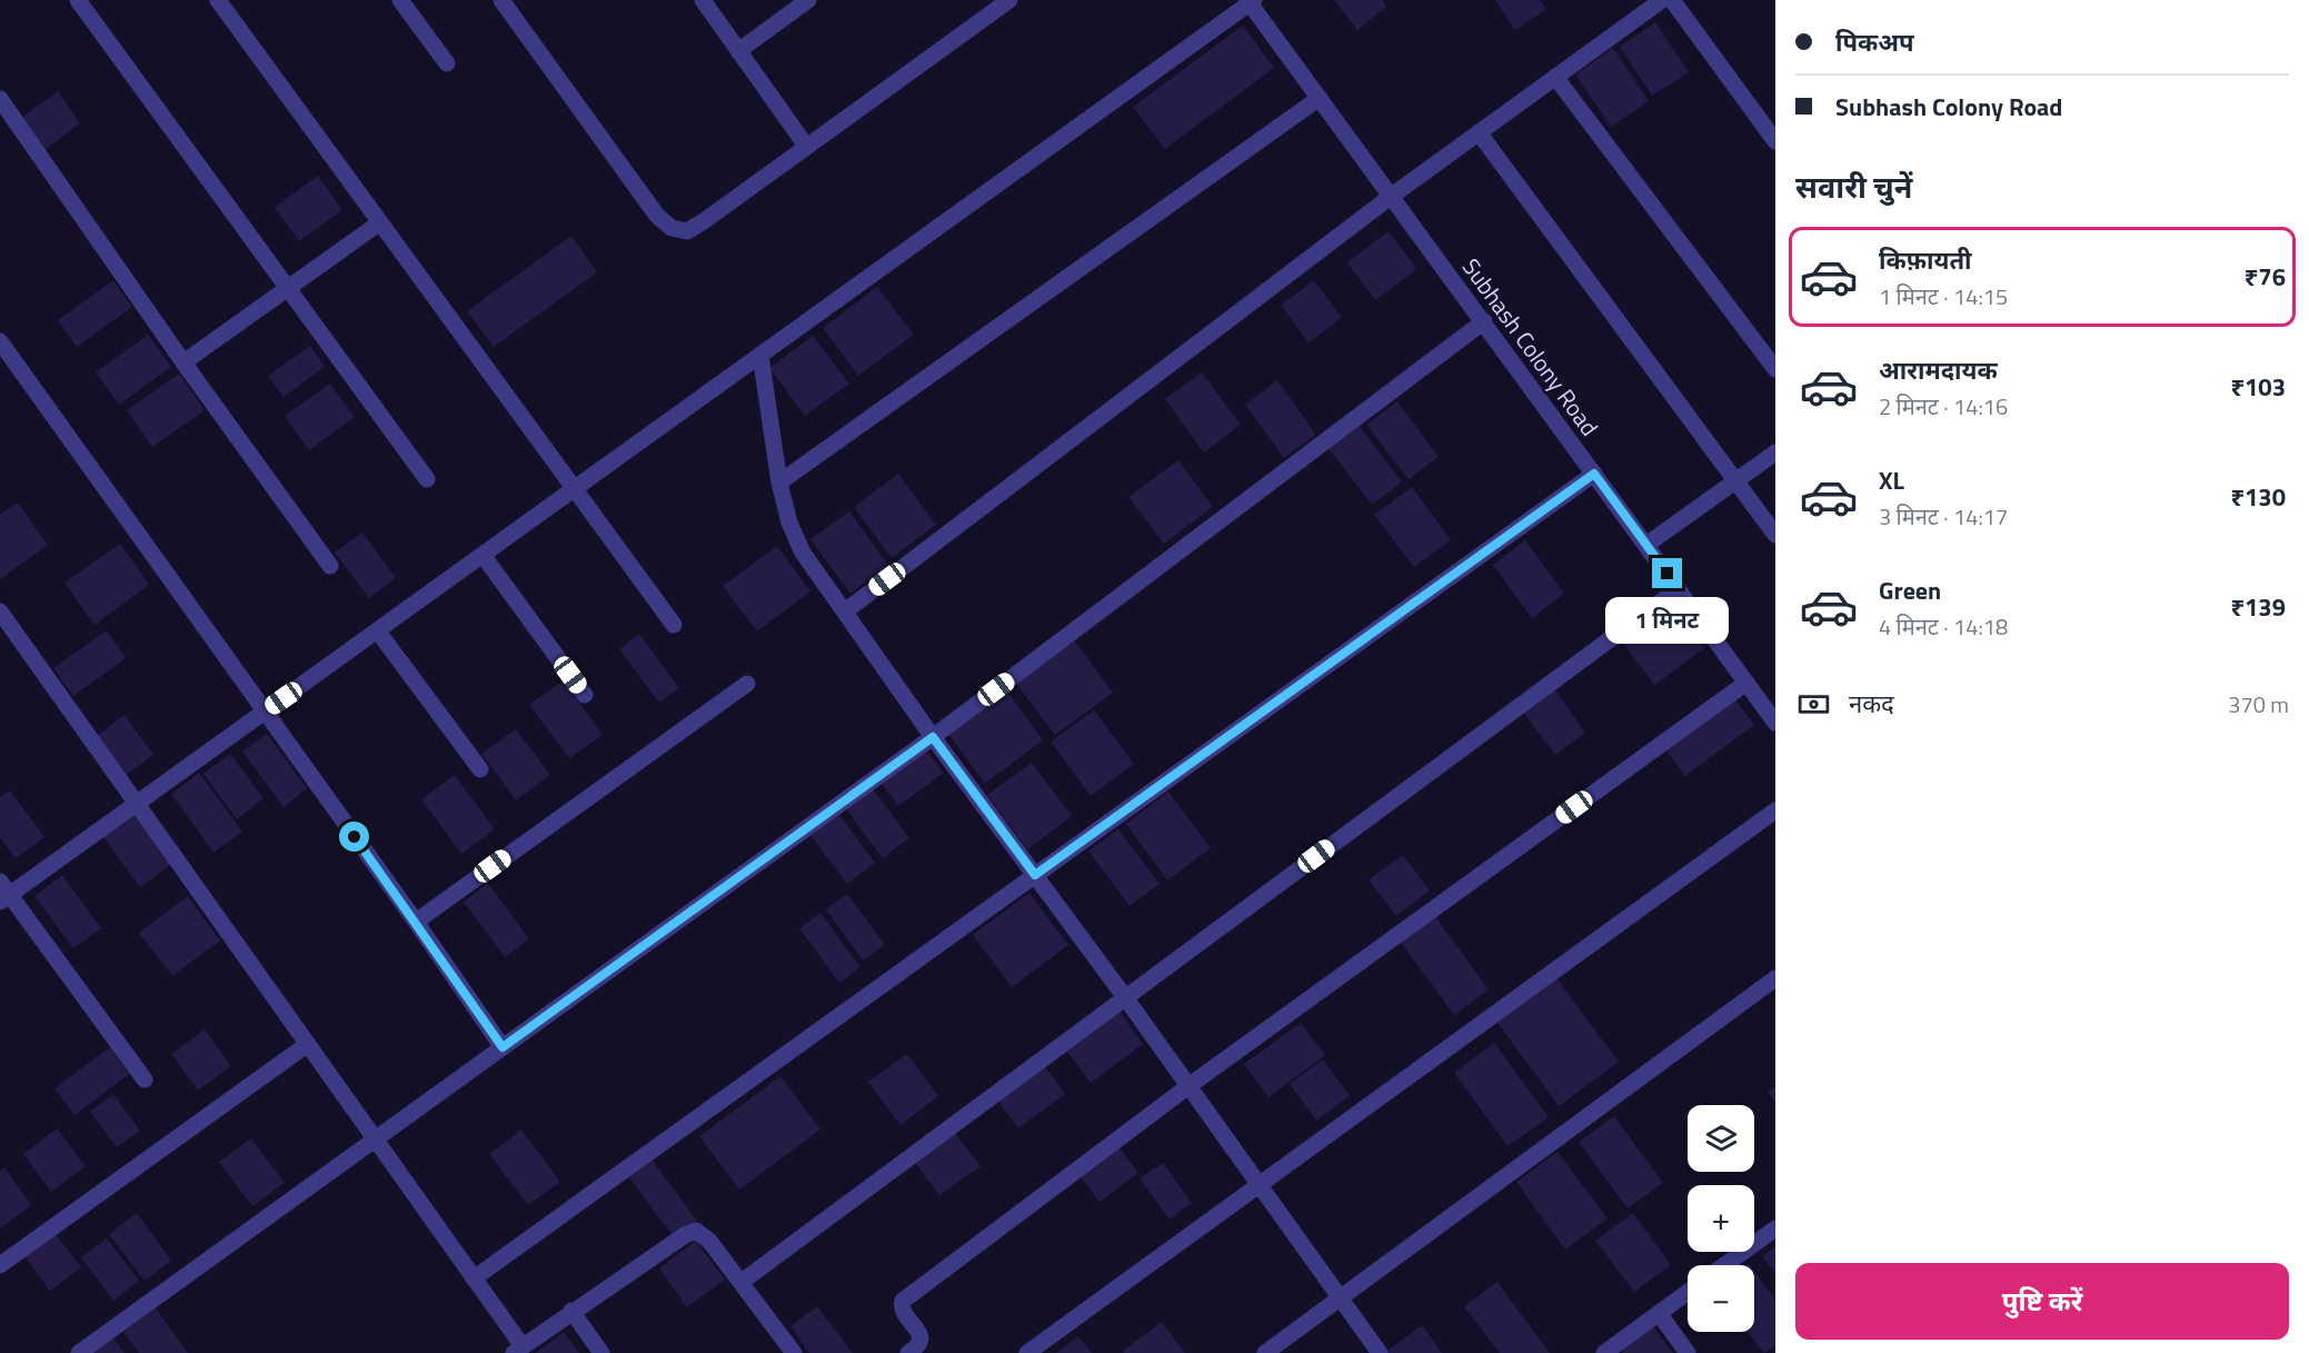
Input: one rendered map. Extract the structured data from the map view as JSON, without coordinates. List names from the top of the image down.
{
  "streets": {
    "street": ["Subhash Colony Road"]
  },
  "page": {
    "banner": ["पिकअप", "Subhash Colony Road"],
    "heading": "सवारी चुनें",
    "list": [
      {
        "name": "किफ़ायती",
        "note": "1 मिनट · 14:15",
        "value": "₹76"
      },
      {
        "name": "आरामदायक",
        "note": "2 मिनट · 14:16",
        "value": "₹103"
      },
      {
        "name": "XL",
        "note": "3 मिनट · 14:17",
        "value": "₹130"
      },
      {
        "name": "Green",
        "note": "4 मिनट · 14:18",
        "value": "₹139"
      }
    ],
    "bubble": "1 मिनट",
    "pay": ["नकद", "370 m"],
    "map_buttons": ["+", "−"],
    "buttons": "पुष्टि करें"
  }
}
